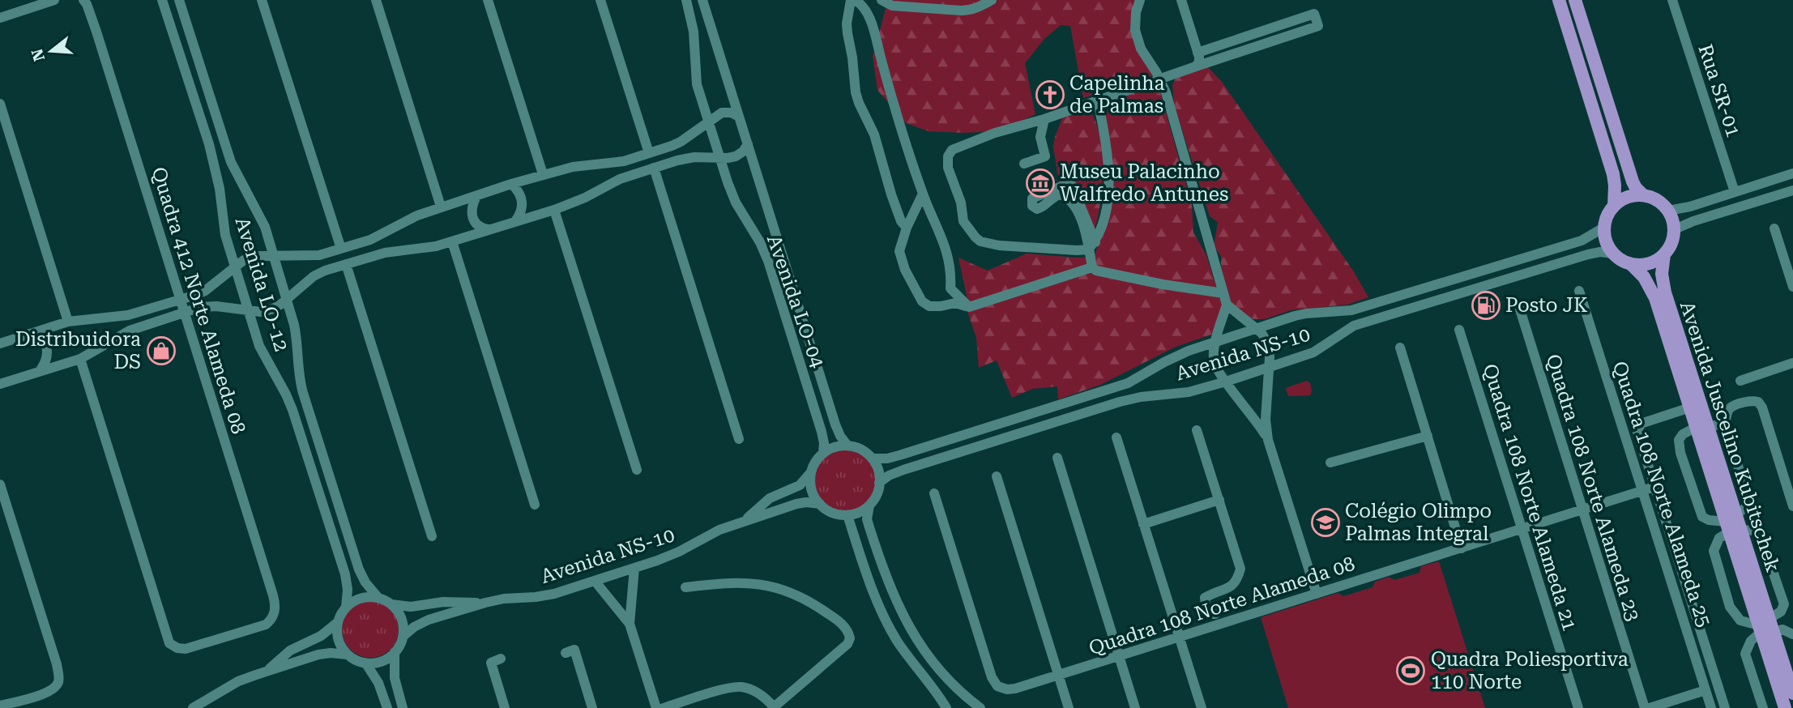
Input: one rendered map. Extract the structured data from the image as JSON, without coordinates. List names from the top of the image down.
{
  "streets": {
    "main road": ["Avenida Juscelino Kubitschek"],
    "street": [
      "Rua SR-01",
      "Avenida LO-12",
      "Quadra 412 Norte Alameda 08",
      "Avenida LO-04",
      "Avenida NS-10",
      "Quadra 108 Norte Alameda 23",
      "Quadra 108 Norte Alameda 25",
      "Quadra 108 Norte Alameda 21",
      "Quadra 108 Norte Alameda 08"
    ]
  },
  "crossings": [
    ["Avenida LO-12", "Avenida NS-10"],
    ["Avenida LO-04", "Avenida NS-10"],
    ["Avenida NS-10", "Avenida Juscelino Kubitschek"],
    ["Quadra 108 Norte Alameda 23", "Quadra 108 Norte Alameda 08"],
    ["Quadra 108 Norte Alameda 25", "Quadra 108 Norte Alameda 08"],
    ["Quadra 108 Norte Alameda 21", "Quadra 108 Norte Alameda 08"]
  ],
  "places": {
    "church": ["Capelinha de Palmas"],
    "museum": ["Museu Palacinho Walfredo Antunes"],
    "fuel station": ["Posto JK"],
    "shop": ["Distribuidora DS"],
    "school or university": ["Colégio Olimpo Palmas Integral"],
    "sports": ["Quadra Poliesportiva 110 Norte"]
  },
  "north": "left"
}
